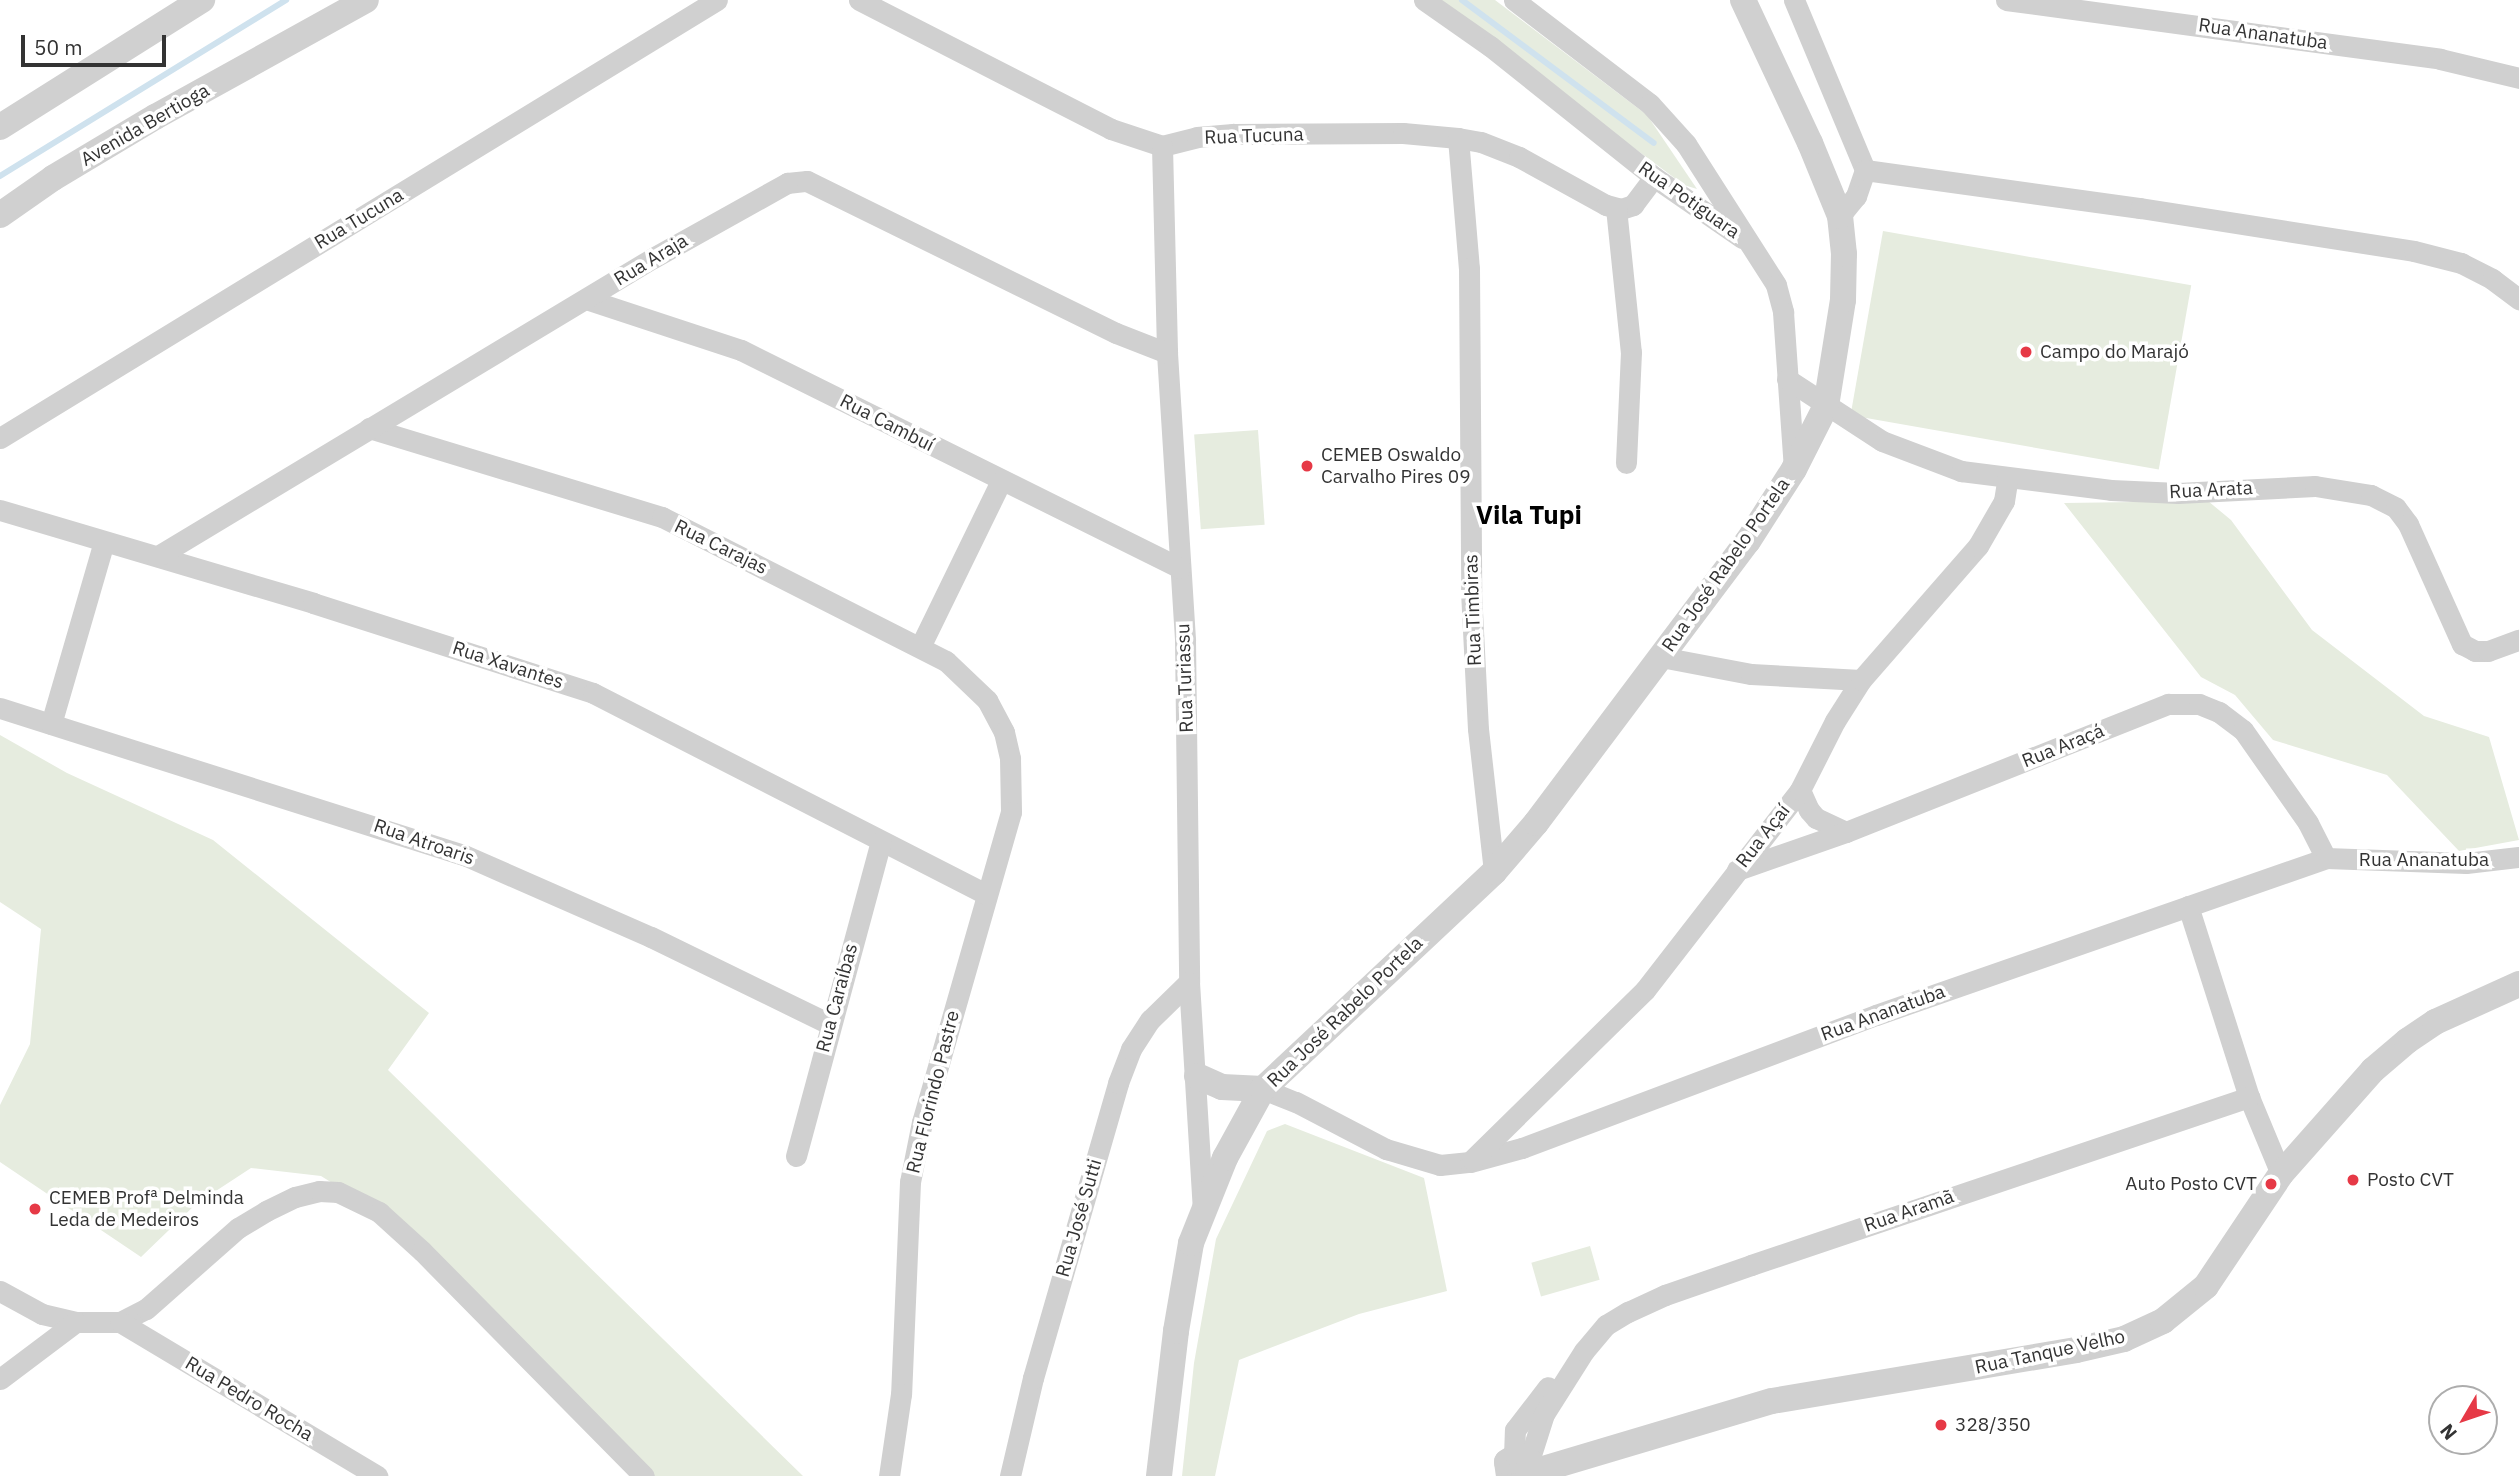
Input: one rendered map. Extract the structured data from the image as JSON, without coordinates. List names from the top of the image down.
{
  "streets": {
    "street": [
      "Rua Ananatuba",
      "Avenida Bertioga",
      "Rua Tucuna",
      "Rua Potiguara",
      "Rua Araja",
      "Rua Cambuí",
      "Rua Arata",
      "Rua Carajas",
      "Rua José Rabelo Portela",
      "Rua Timbiras",
      "Rua Xavantes",
      "Rua Turiassu",
      "Rua Araçá",
      "Rua Açaí",
      "Rua Atroaris",
      "Rua Caraíbas",
      "Rua Florindo Pastre",
      "Rua Aramã",
      "Rua José Sutti",
      "Rua Tanque Velho",
      "Rua Pedro Rocha"
    ]
  },
  "crossings": [
    ["Rua Ananatuba", "Rua José Rabelo Portela"],
    ["Rua Ananatuba", "Rua Araçá"],
    ["Rua Ananatuba", "Rua Açaí"],
    ["Rua Tucuna", "Rua Timbiras"],
    ["Rua Tucuna", "Rua Turiassu"],
    ["Rua Araja", "Rua Cambuí"],
    ["Rua Araja", "Rua Carajas"],
    ["Rua Araja", "Rua Xavantes"],
    ["Rua Araja", "Rua Turiassu"],
    ["Rua Cambuí", "Rua Turiassu"],
    ["Rua Arata", "Rua José Rabelo Portela"],
    ["Rua Arata", "Rua Açaí"],
    ["Rua Carajas", "Rua Florindo Pastre"],
    ["Rua José Rabelo Portela", "Rua Timbiras"],
    ["Rua José Rabelo Portela", "Rua Turiassu"],
    ["Rua José Rabelo Portela", "Rua Açaí"],
    ["Rua Xavantes", "Rua Caraíbas"],
    ["Rua Xavantes", "Rua Florindo Pastre"],
    ["Rua Turiassu", "Rua José Sutti"],
    ["Rua Araçá", "Rua Açaí"],
    ["Rua Atroaris", "Rua Caraíbas"],
    ["Rua Aramã", "Rua Tanque Velho"]
  ],
  "districts": ["Vila Tupi"],
  "places": [
    "Campo do Marajó",
    "CEMEB Oswaldo Carvalho Pires 09",
    "Posto CVT",
    "Auto Posto CVT",
    "CEMEB Profª Delminda Leda de Medeiros",
    "328/350"
  ],
  "scale_bar": "50 m",
  "north": "bottom left"
}
